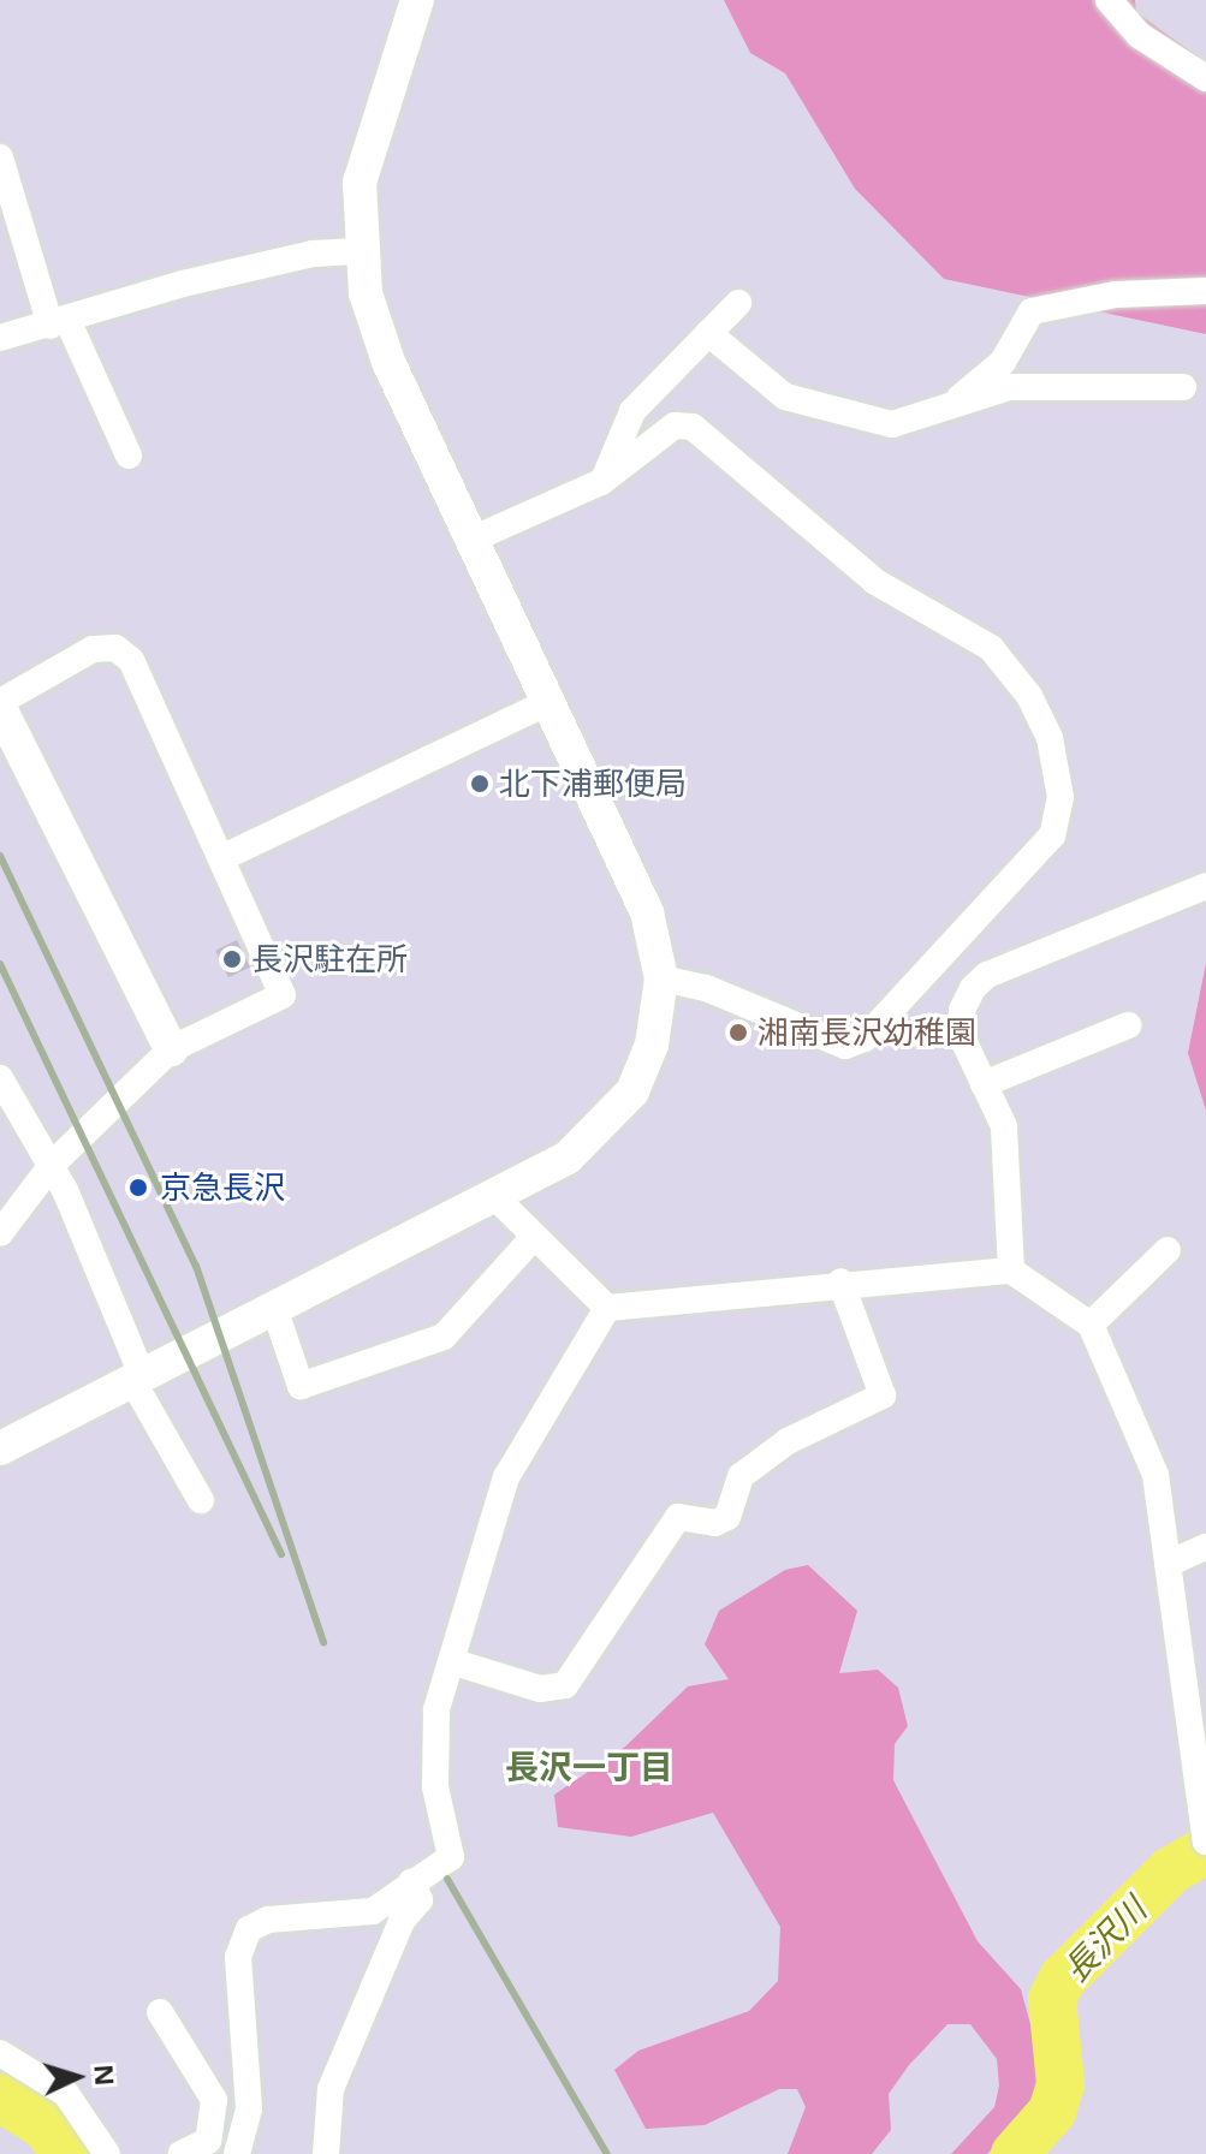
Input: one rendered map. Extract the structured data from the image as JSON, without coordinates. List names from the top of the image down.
{
  "districts": ["長沢一丁目"],
  "water": ["長沢川"],
  "places": [
    "北下浦郵便局",
    "長沢駐在所",
    "湘南長沢幼稚園",
    "京急長沢"
  ],
  "north": "right"
}
